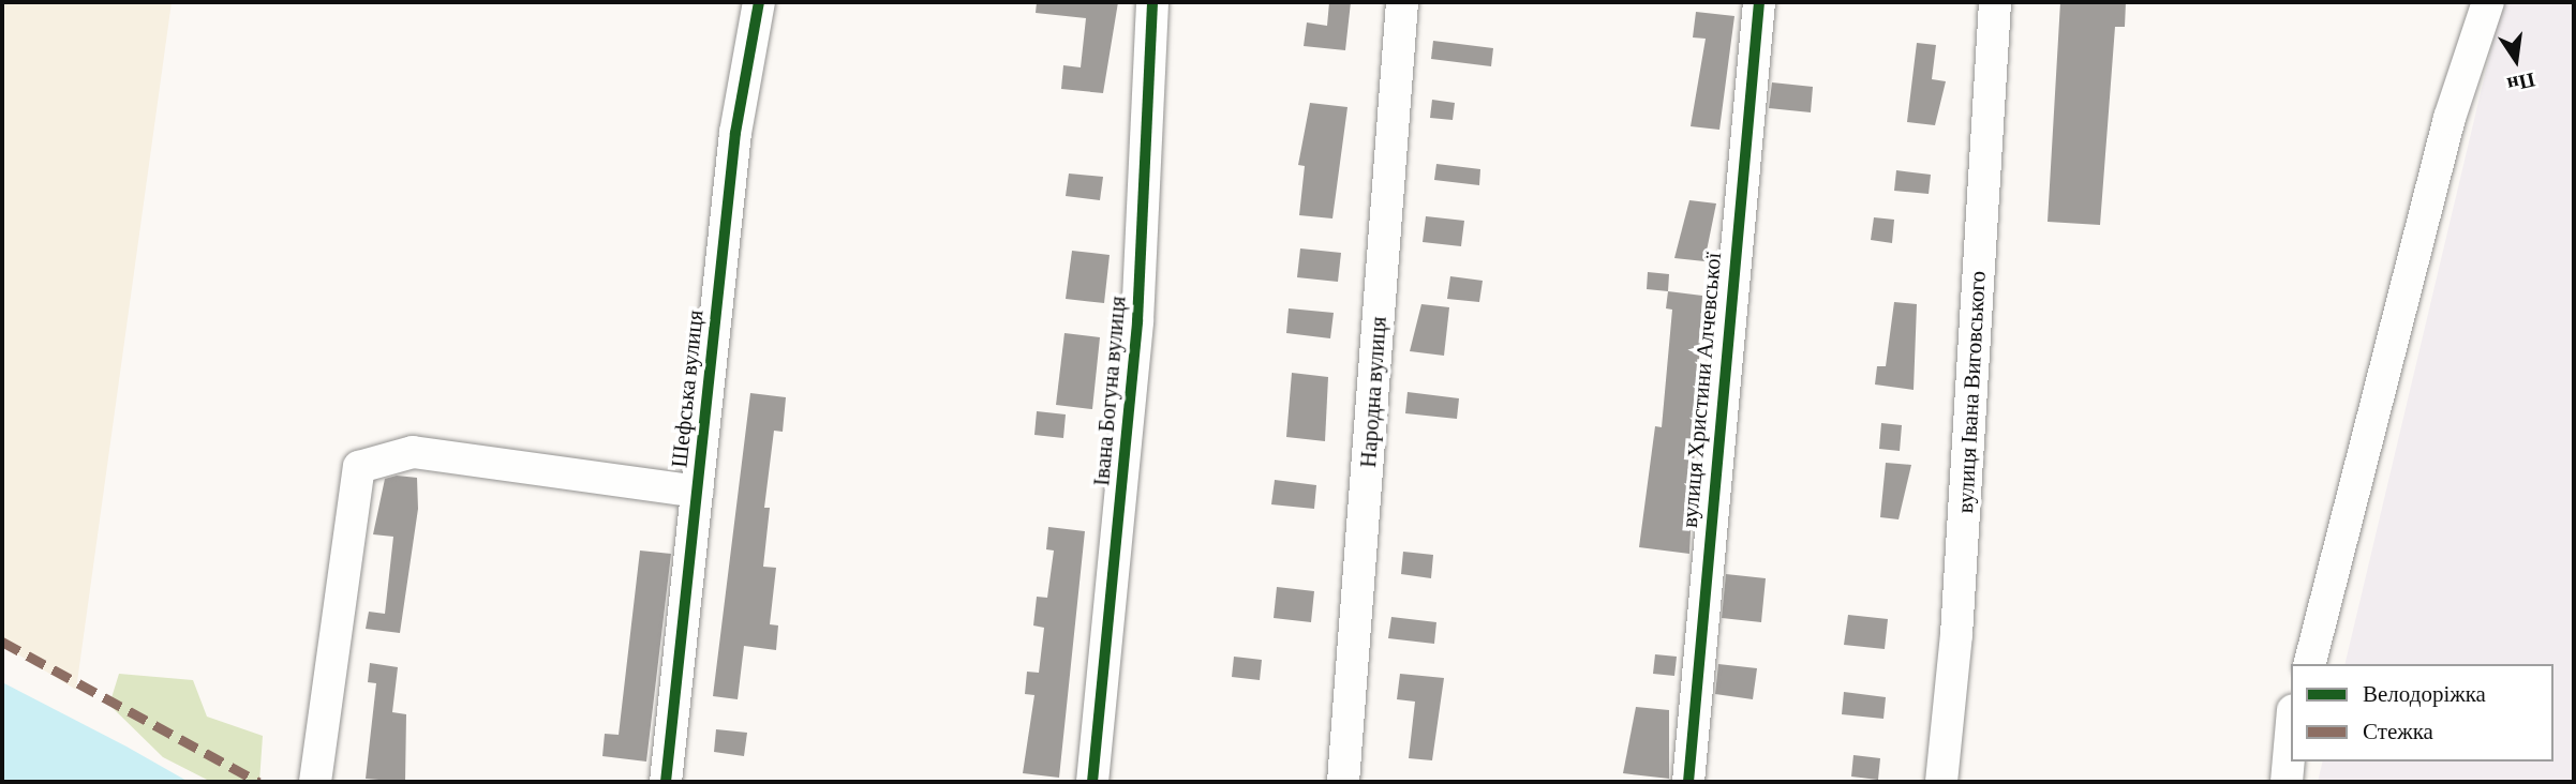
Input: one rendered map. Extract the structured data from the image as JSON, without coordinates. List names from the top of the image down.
{
  "streets": {
    "street": [
      "Шефська вулиця",
      "вулиця Христини Алчевської",
      "Івана Богуна вулиця",
      "Народна вулиця",
      "вулиця Івана Виговського"
    ]
  },
  "legend": ["Велодоріжка", "Стежка"],
  "north": "bottom"
}
